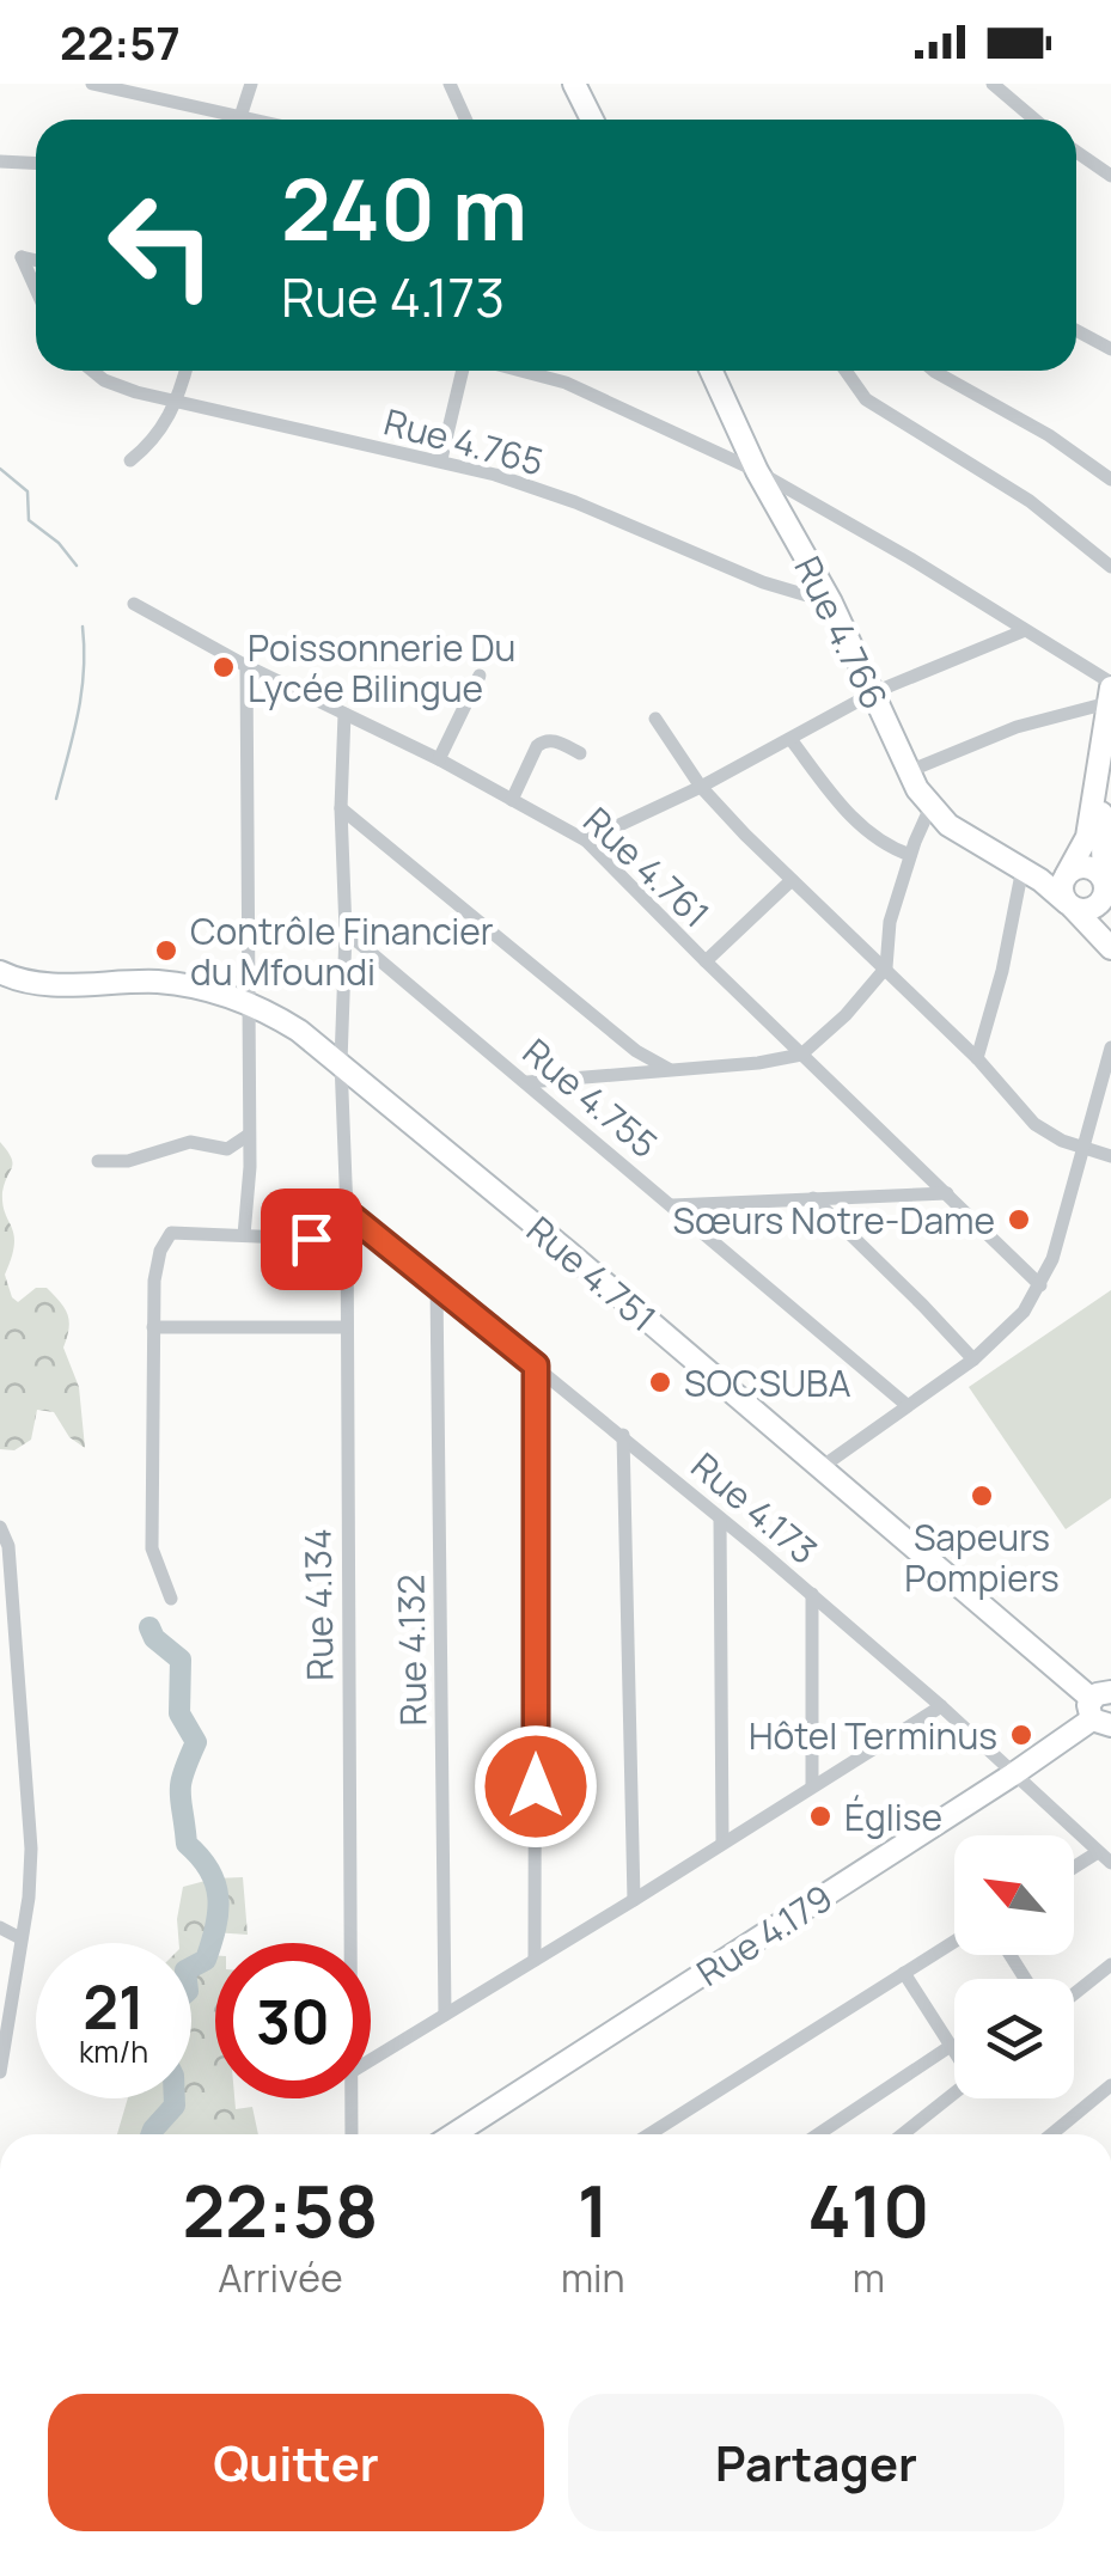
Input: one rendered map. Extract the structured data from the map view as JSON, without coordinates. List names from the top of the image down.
{
  "streets": {
    "main road": ["Rue 4.766", "Rue 4.751", "Rue 4.179"],
    "street": [
      "Rue 4.765",
      "Rue 4.761",
      "Rue 4.755",
      "Rue 4.173",
      "Rue 4.134",
      "Rue 4.132"
    ]
  },
  "crossings": [
    ["Rue 4.765", "Rue 4.766"],
    ["Rue 4.761", "Rue 4.134"],
    ["Rue 4.755", "Rue 4.134"],
    ["Rue 4.751", "Rue 4.134"],
    ["Rue 4.751", "Rue 4.179"],
    ["Rue 4.173", "Rue 4.134"],
    ["Rue 4.173", "Rue 4.132"],
    ["Rue 4.173", "Rue 4.179"]
  ],
  "places": [
    "Poissonnerie Du Lycée Bilingue",
    "Contrôle Financier du Mfoundi",
    "Sœurs Notre-Dame",
    "SOCSUBA",
    "Sapeurs Pompiers",
    "Hôtel Terminus",
    "Église"
  ],
  "north": "top left",
  "page": {
    "status": "22:57",
    "turn": ["240 m", "Rue 4.173"],
    "speed": "21 km/h",
    "limit": "30",
    "eta": [
      "22:58",
      "Arrivée",
      "1",
      "min",
      "410",
      "m"
    ],
    "buttons": ["Quitter", "Partager"]
  }
}
